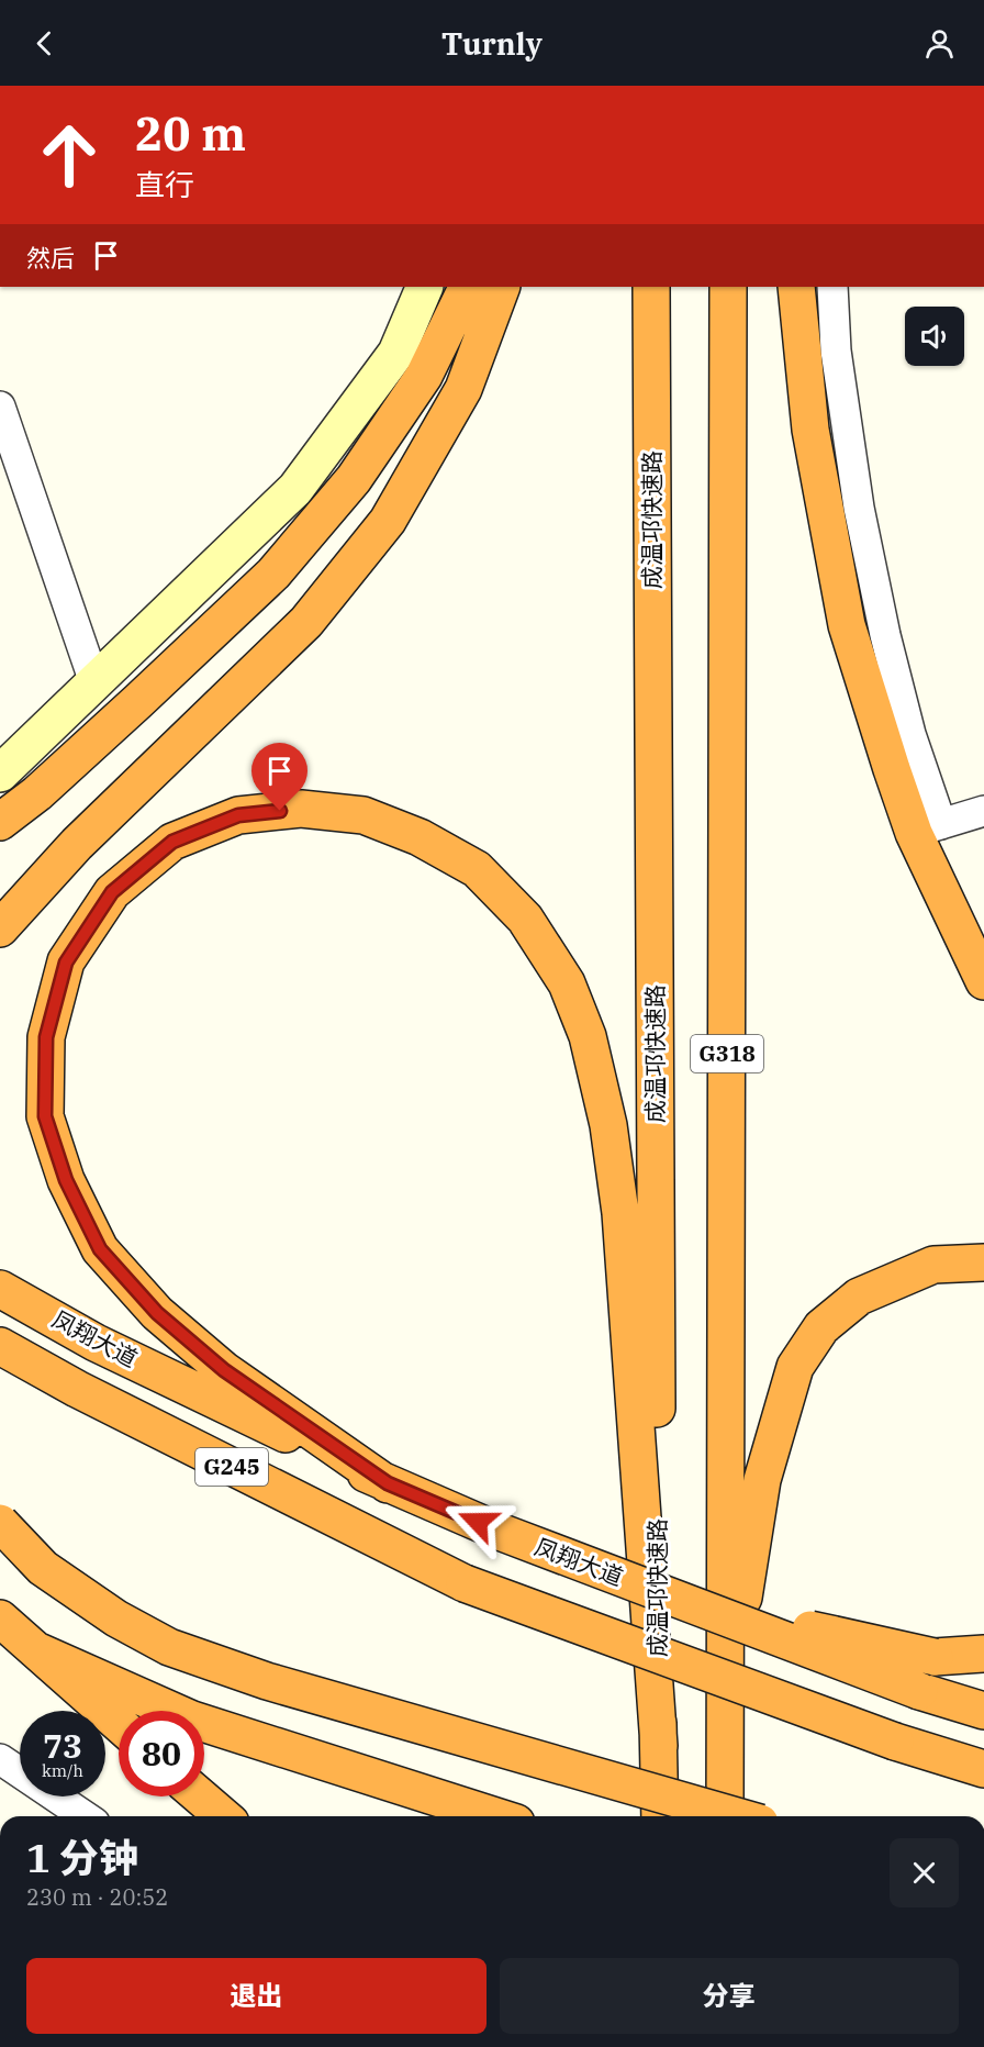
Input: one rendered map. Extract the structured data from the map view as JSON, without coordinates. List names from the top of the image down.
{
  "streets": {
    "highway": [
      "成温邛快速路",
      "G318",
      "凤翔大道",
      "G245"
    ]
  },
  "page": {
    "header": "Turnly",
    "turn": ["20 m", "直行"],
    "then": "然后",
    "speed": "73 km/h",
    "limit": "80",
    "heading": ["1 分钟", "230 m · 20:52"],
    "buttons": ["退出", "分享"]
  }
}
